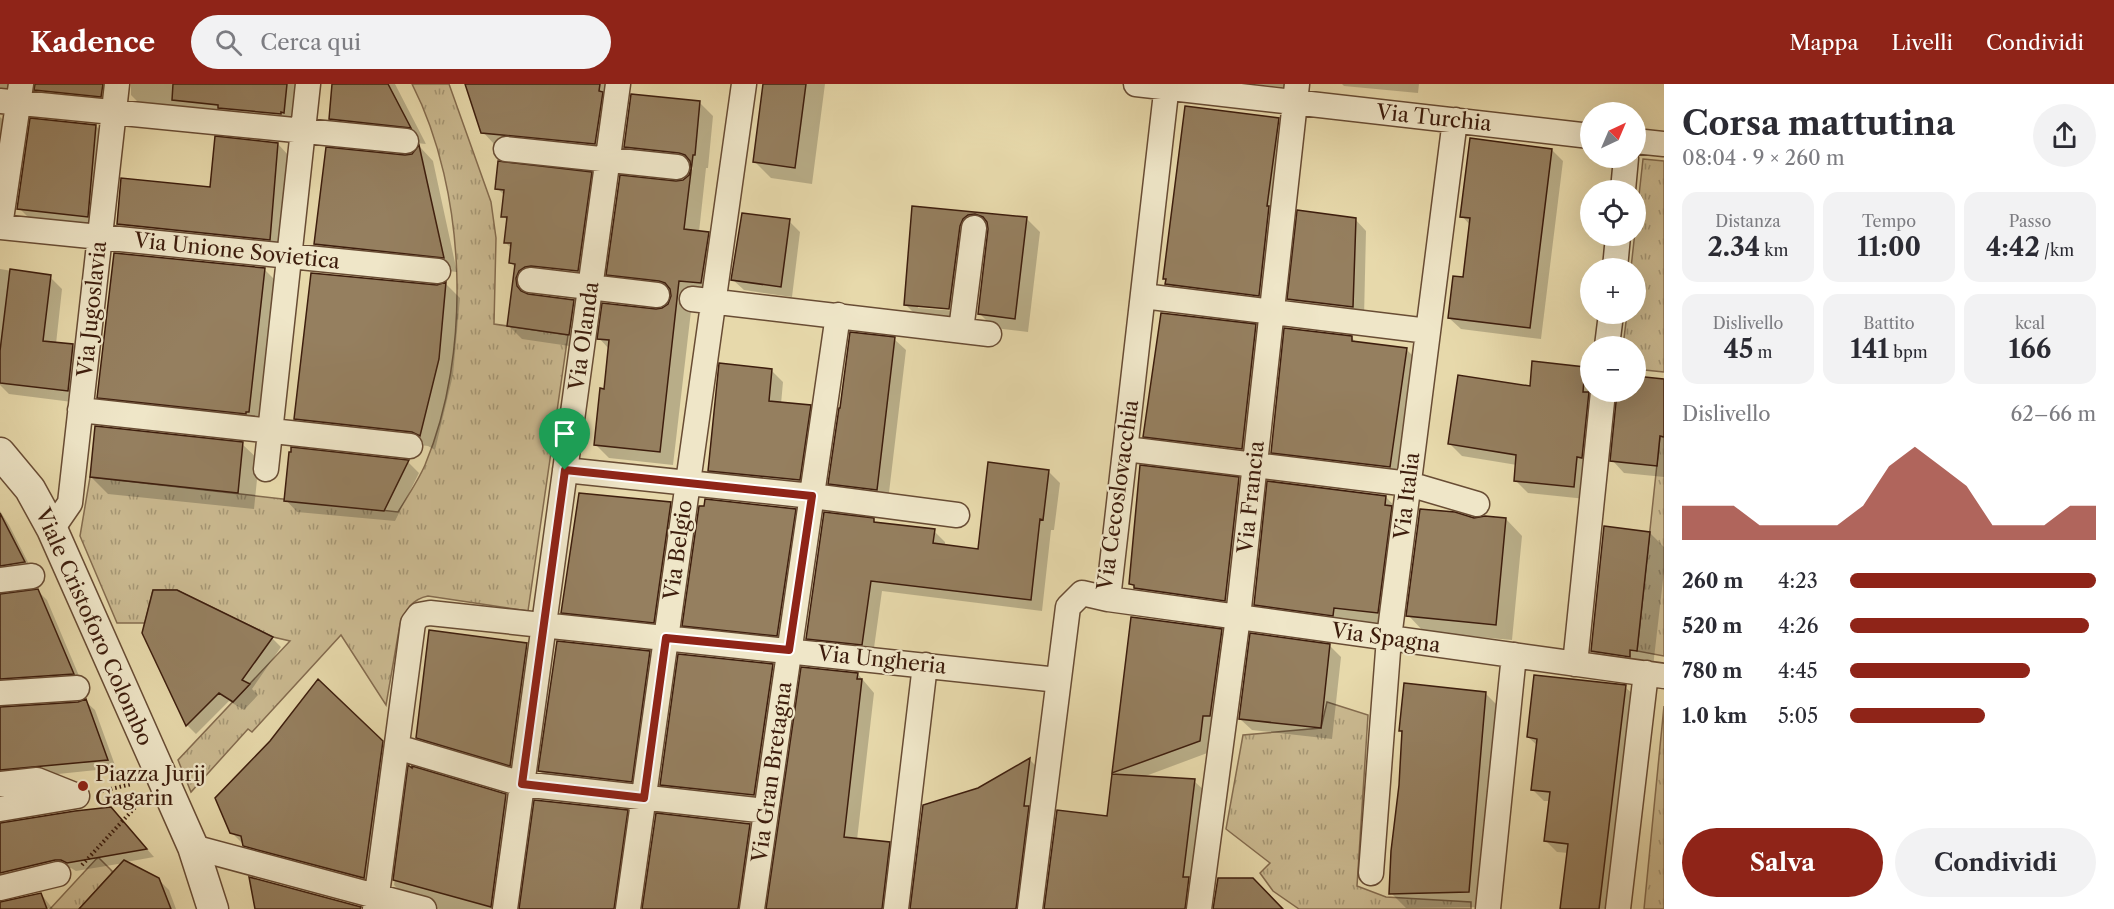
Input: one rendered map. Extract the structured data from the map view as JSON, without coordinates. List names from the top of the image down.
{
  "streets": {
    "street": [
      "Via Turchia",
      "Via Unione Sovietica",
      "Via Jugoslavia",
      "Via Olanda",
      "Via Cecoslovacchia",
      "Via Italia",
      "Via Francia",
      "Via Belgio",
      "Viale Cristoforo Colombo",
      "Via Spagna",
      "Via Ungheria",
      "Via Gran Bretagna"
    ]
  },
  "crossings": [
    ["Via Turchia", "Via Cecoslovacchia"],
    ["Via Turchia", "Via Italia"],
    ["Via Turchia", "Via Francia"],
    ["Via Unione Sovietica", "Via Jugoslavia"],
    ["Via Jugoslavia", "Viale Cristoforo Colombo"],
    ["Via Olanda", "Via Ungheria"],
    ["Via Cecoslovacchia", "Via Spagna"],
    ["Via Cecoslovacchia", "Via Ungheria"],
    ["Via Italia", "Via Spagna"],
    ["Via Francia", "Via Spagna"],
    ["Via Belgio", "Via Ungheria"],
    ["Via Ungheria", "Via Gran Bretagna"]
  ],
  "places": ["Piazza Jurij Gagarin"],
  "north": "top right",
  "page": {
    "header": "Kadence",
    "search": "Cerca qui",
    "nav": ["Mappa", "Livelli", "Condividi"],
    "heading": ["Corsa mattutina", "08:04 · 9 × 260 m"],
    "map_buttons": ["+", "−"],
    "stats": [
      ["Distanza", "2.34 km"],
      ["Tempo", "11:00"],
      ["Passo", "4:42 /km"],
      ["Dislivello", "45 m"],
      ["Battito", "141 bpm"],
      ["kcal", "166"]
    ],
    "chart": ["Dislivello", "62–66 m"],
    "list": [
      {
        "name": "260 m",
        "note": "4:23"
      },
      {
        "name": "520 m",
        "note": "4:26"
      },
      {
        "name": "780 m",
        "note": "4:45"
      },
      {
        "name": "1.0 km",
        "note": "5:05"
      }
    ],
    "buttons": ["Salva", "Condividi"]
  }
}
